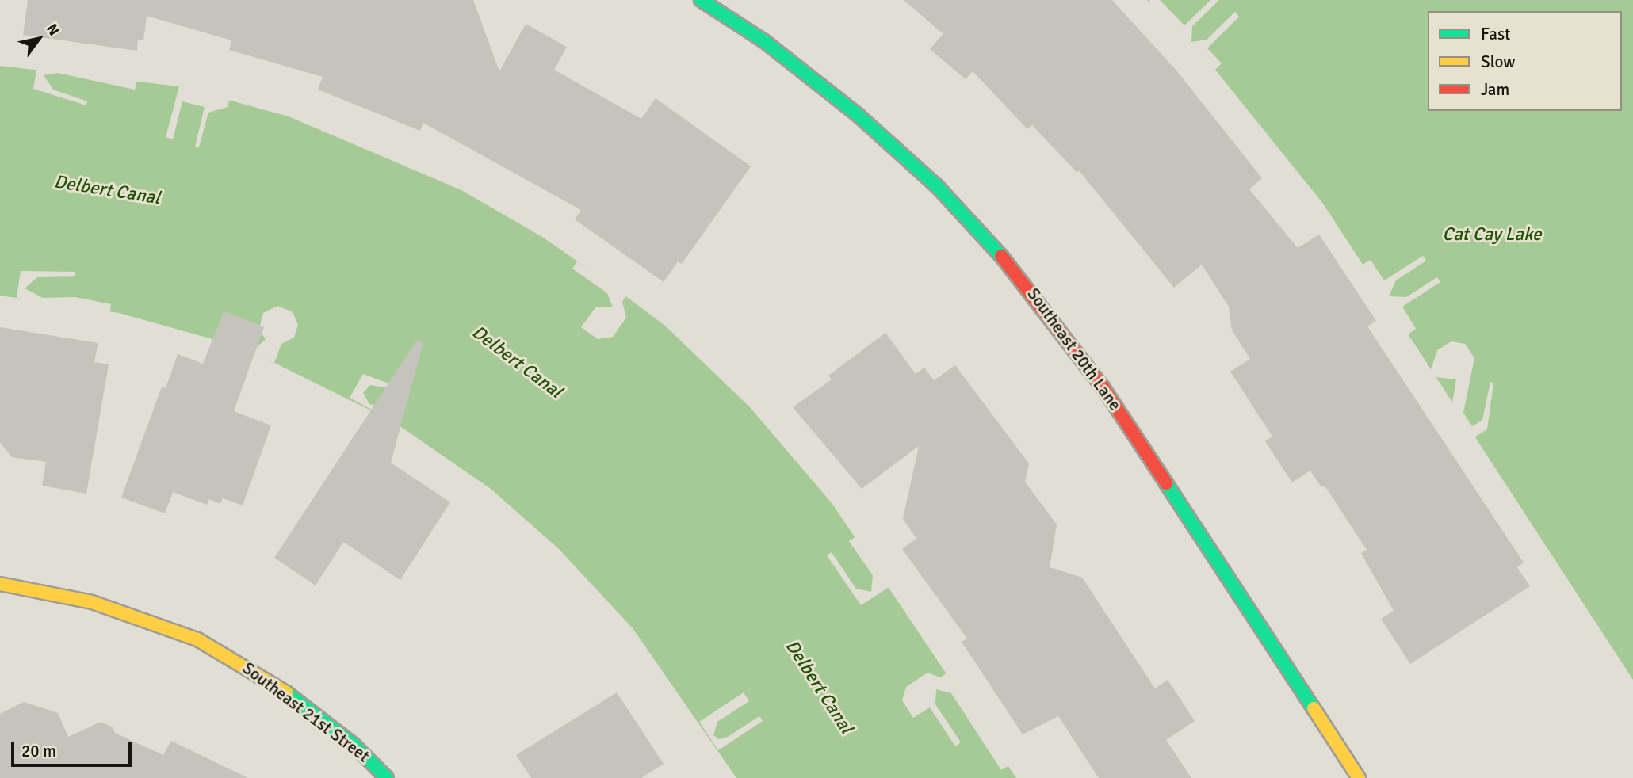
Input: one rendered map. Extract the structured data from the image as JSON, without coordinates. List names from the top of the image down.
{
  "streets": {
    "street": ["Southeast 20th Lane", "Southeast 21st Street"]
  },
  "water": ["Delbert Canal", "Cat Cay Lake"],
  "legend": ["Fast", "Slow", "Jam"],
  "scale_bar": "20 m",
  "north": "top right"
}
